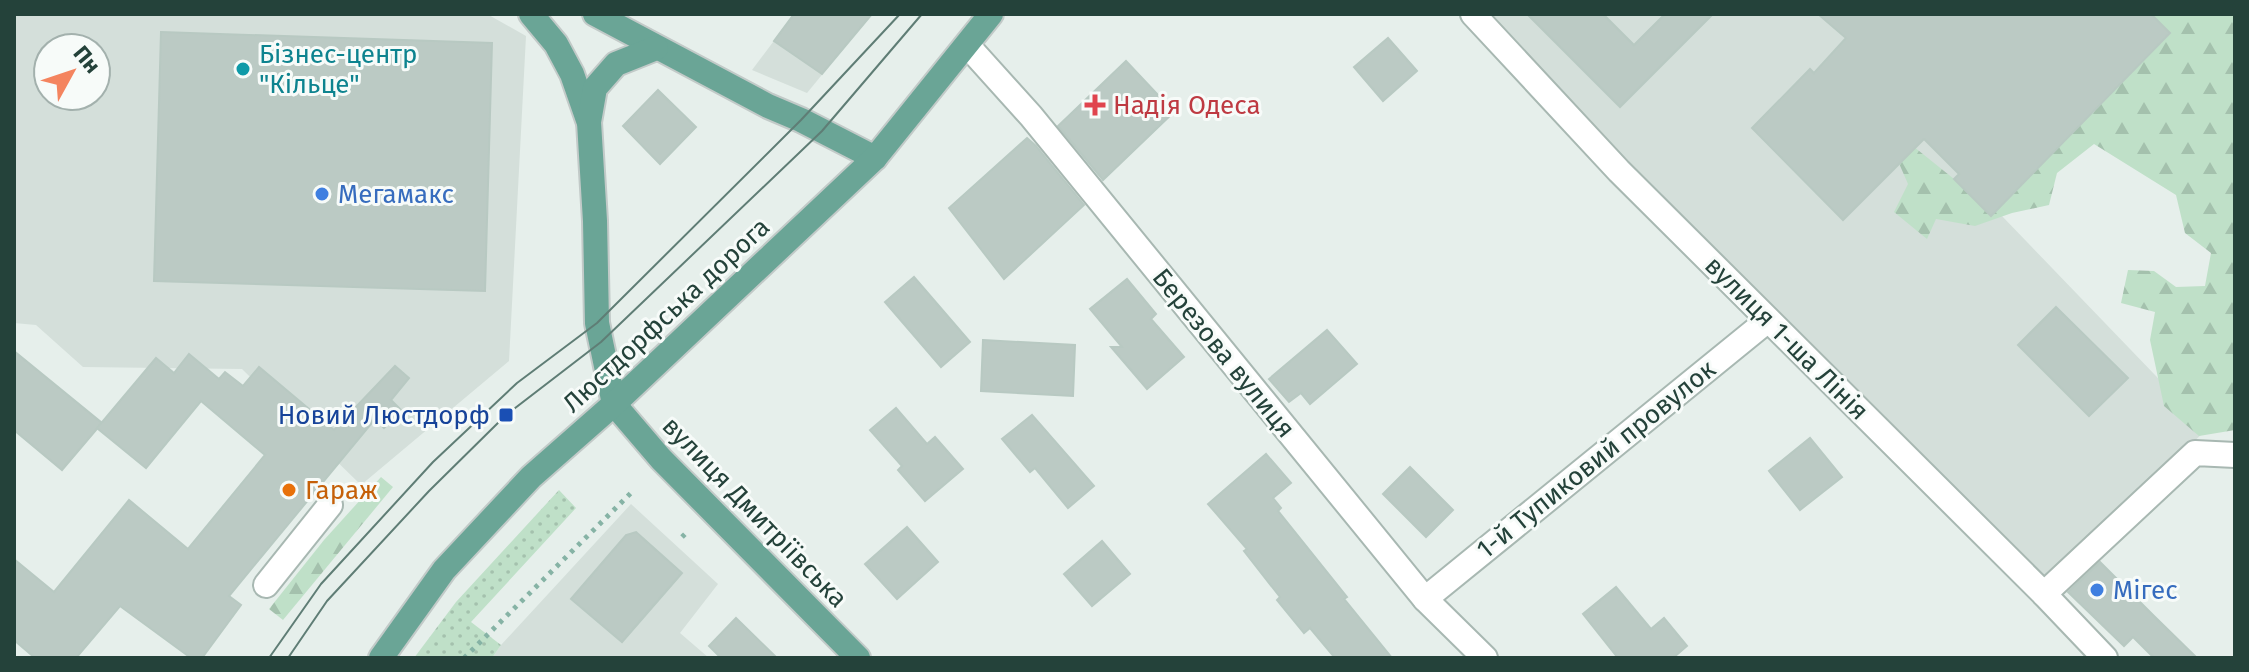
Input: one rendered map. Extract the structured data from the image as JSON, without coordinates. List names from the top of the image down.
{
  "streets": {
    "main road": ["Люстдорфська дорога", "вулиця Дмитріївська"],
    "street": ["вулиця 1-ша Лінія", "Березова вулиця", "1-й Тупиковий провулок"]
  },
  "crossings": [
    ["Люстдорфська дорога", "Березова вулиця"],
    ["Люстдорфська дорога", "вулиця Дмитріївська"],
    ["вулиця 1-ша Лінія", "1-й Тупиковий провулок"],
    ["Березова вулиця", "1-й Тупиковий провулок"]
  ],
  "places": {
    "other": [
      "Бізнес-центр \"Кільце\"",
      "Мегамакс",
      "Гараж",
      "Мігес"
    ],
    "health": ["Надія Одеса"],
    "transit": ["Новий Люстдорф"]
  },
  "north": "top right"
}
